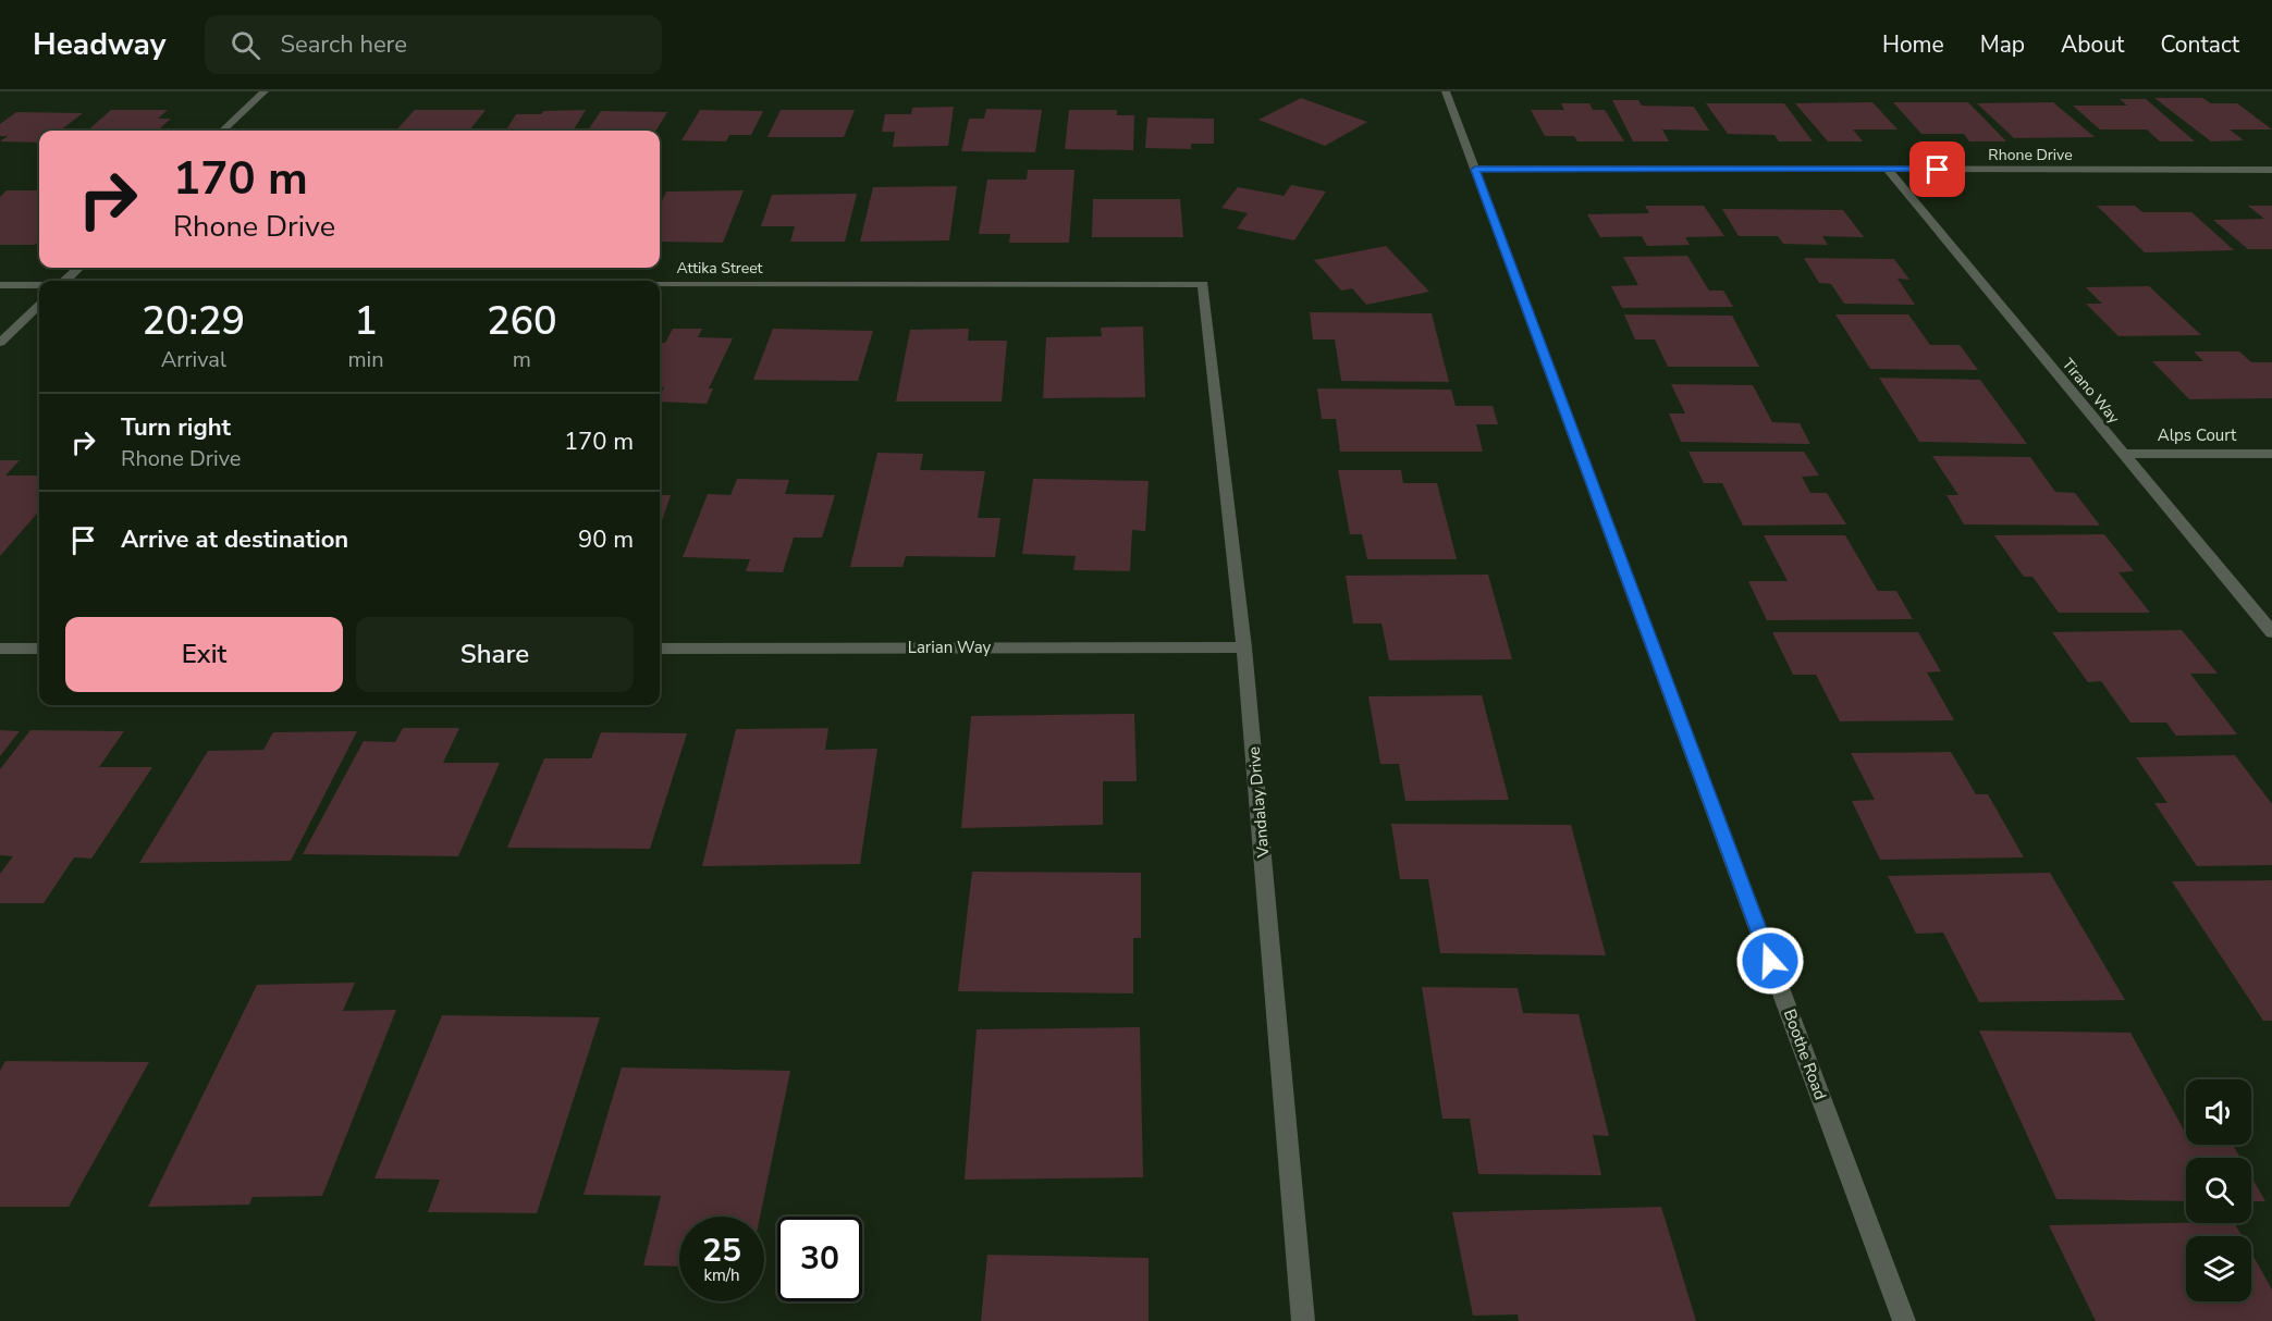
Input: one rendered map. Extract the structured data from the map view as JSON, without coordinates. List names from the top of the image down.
{
  "streets": {
    "street": [
      "Rhone Drive",
      "Attika Street",
      "Tirano Way",
      "Alps Court",
      "Larian Way",
      "Vandalay Drive",
      "Boothe Road"
    ]
  },
  "crossings": [
    ["Rhone Drive", "Tirano Way"],
    ["Rhone Drive", "Boothe Road"],
    ["Attika Street", "Vandalay Drive"],
    ["Tirano Way", "Alps Court"],
    ["Larian Way", "Vandalay Drive"]
  ],
  "page": {
    "header": "Headway",
    "search": "Search here",
    "nav": [
      "Home",
      "Map",
      "About",
      "Contact"
    ],
    "turn": ["170 m", "Rhone Drive"],
    "eta": [
      "20:29",
      "Arrival",
      "1",
      "min",
      "260",
      "m"
    ],
    "list": [
      {
        "name": "Turn right",
        "note": "Rhone Drive",
        "value": "170 m"
      },
      {
        "name": "Arrive at destination",
        "value": "90 m"
      }
    ],
    "buttons": ["Exit", "Share"],
    "speed": "25 km/h",
    "limit": "30"
  }
}
